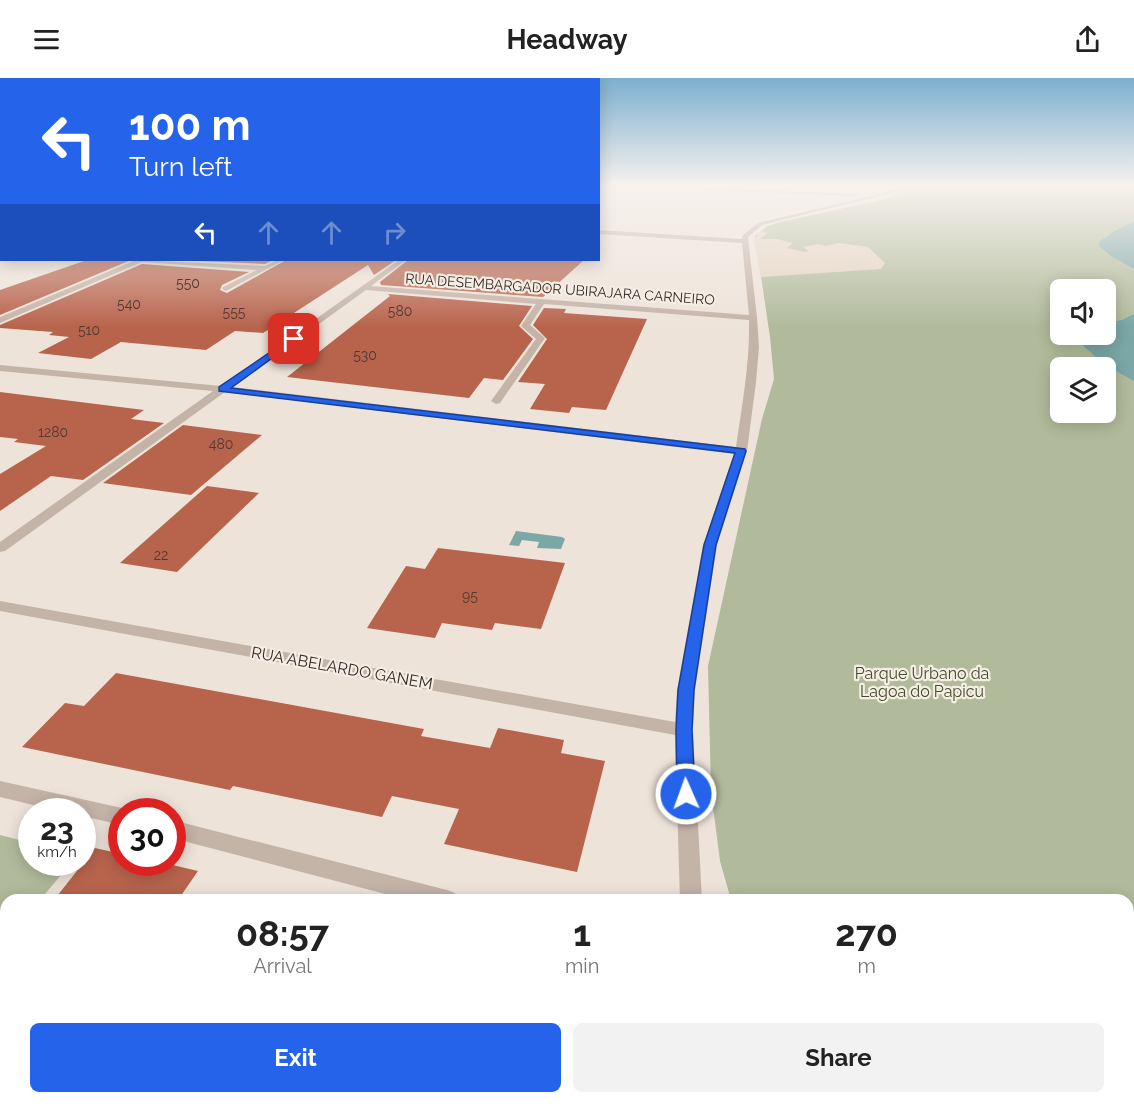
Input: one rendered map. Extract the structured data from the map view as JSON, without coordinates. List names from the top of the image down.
{
  "streets": {
    "street": ["RUA DESEMBARGADOR UBIRAJARA CARNEIRO", "RUA ABELARDO GANEM"]
  },
  "parks": ["Parque Urbano da Lagoa do Papicu"],
  "house_numbers": [
    "550",
    "540",
    "580",
    "555",
    "510",
    "530",
    "1280",
    "480",
    "22",
    "95"
  ],
  "page": {
    "header": "Headway",
    "turn": ["100 m", "Turn left"],
    "speed": "23 km/h",
    "limit": "30",
    "eta": [
      "08:57",
      "Arrival",
      "1",
      "min",
      "270",
      "m"
    ],
    "buttons": ["Exit", "Share"]
  }
}
